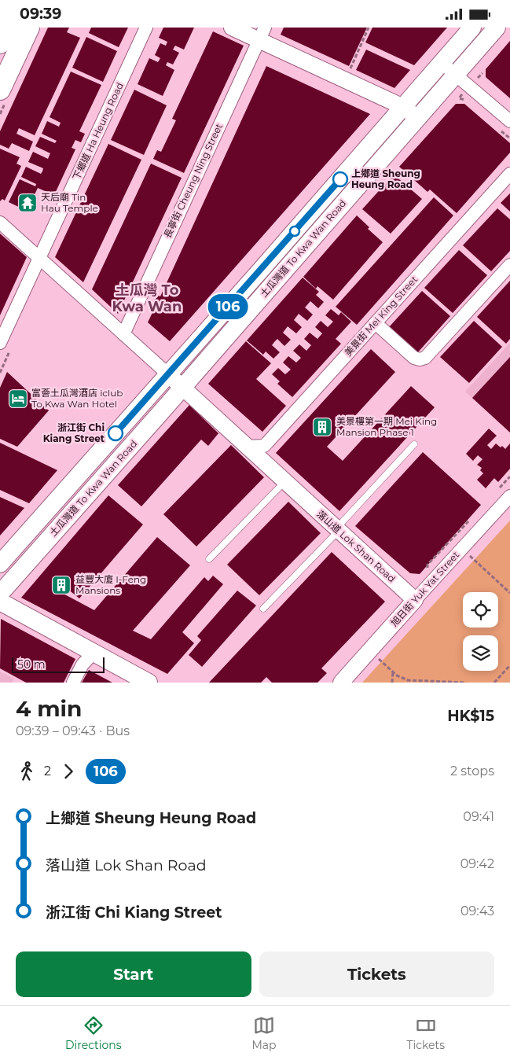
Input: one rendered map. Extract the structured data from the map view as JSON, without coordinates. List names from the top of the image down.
{
  "streets": {
    "main road": ["土瓜灣道 To Kwa Wan Road"],
    "street": [
      "下鄉道 Ha Heung Road",
      "長寧街 Cheung Ning Street",
      "美景街 Mei King Street",
      "落山道 Lok Shan Road",
      "旭日街 Yuk Yat Street"
    ]
  },
  "crossings": [
    ["下鄉道 Ha Heung Road", "落山道 Lok Shan Road"],
    ["長寧街 Cheung Ning Street", "落山道 Lok Shan Road"],
    ["土瓜灣道 To Kwa Wan Road", "落山道 Lok Shan Road"],
    ["美景街 Mei King Street", "落山道 Lok Shan Road"],
    ["落山道 Lok Shan Road", "旭日街 Yuk Yat Street"]
  ],
  "districts": ["土瓜灣 To Kwa Wan"],
  "places": {
    "other": ["上鄉道 Sheung Heung Road", "浙江街 Chi Kiang Street"],
    "temple": ["天后廟 Tin Hau Temple"],
    "hotel": ["富薈土瓜灣酒店 iclub To Kwa Wan Hotel"],
    "building": ["美景樓第一期 Mei King Mansion Phase 1", "益豐大廈 I-Feng Mansions"]
  },
  "lines": ["bus line 106"],
  "scale_bar": "50 m",
  "page": {
    "status": "09:39",
    "on_map": "106",
    "scale": "50 m",
    "heading": ["4 min", "09:39 – 09:43 · Bus", "HK$15"],
    "legs": ["2", "106", "2 stops"],
    "list": [
      {
        "name": "上鄉道 Sheung Heung Road",
        "value": "09:41"
      },
      {
        "name": "落山道 Lok Shan Road",
        "value": "09:42"
      },
      {
        "name": "浙江街 Chi Kiang Street",
        "value": "09:43"
      }
    ],
    "buttons": ["Start", "Tickets"],
    "tabs": ["Directions", "Map", "Tickets"]
  }
}
